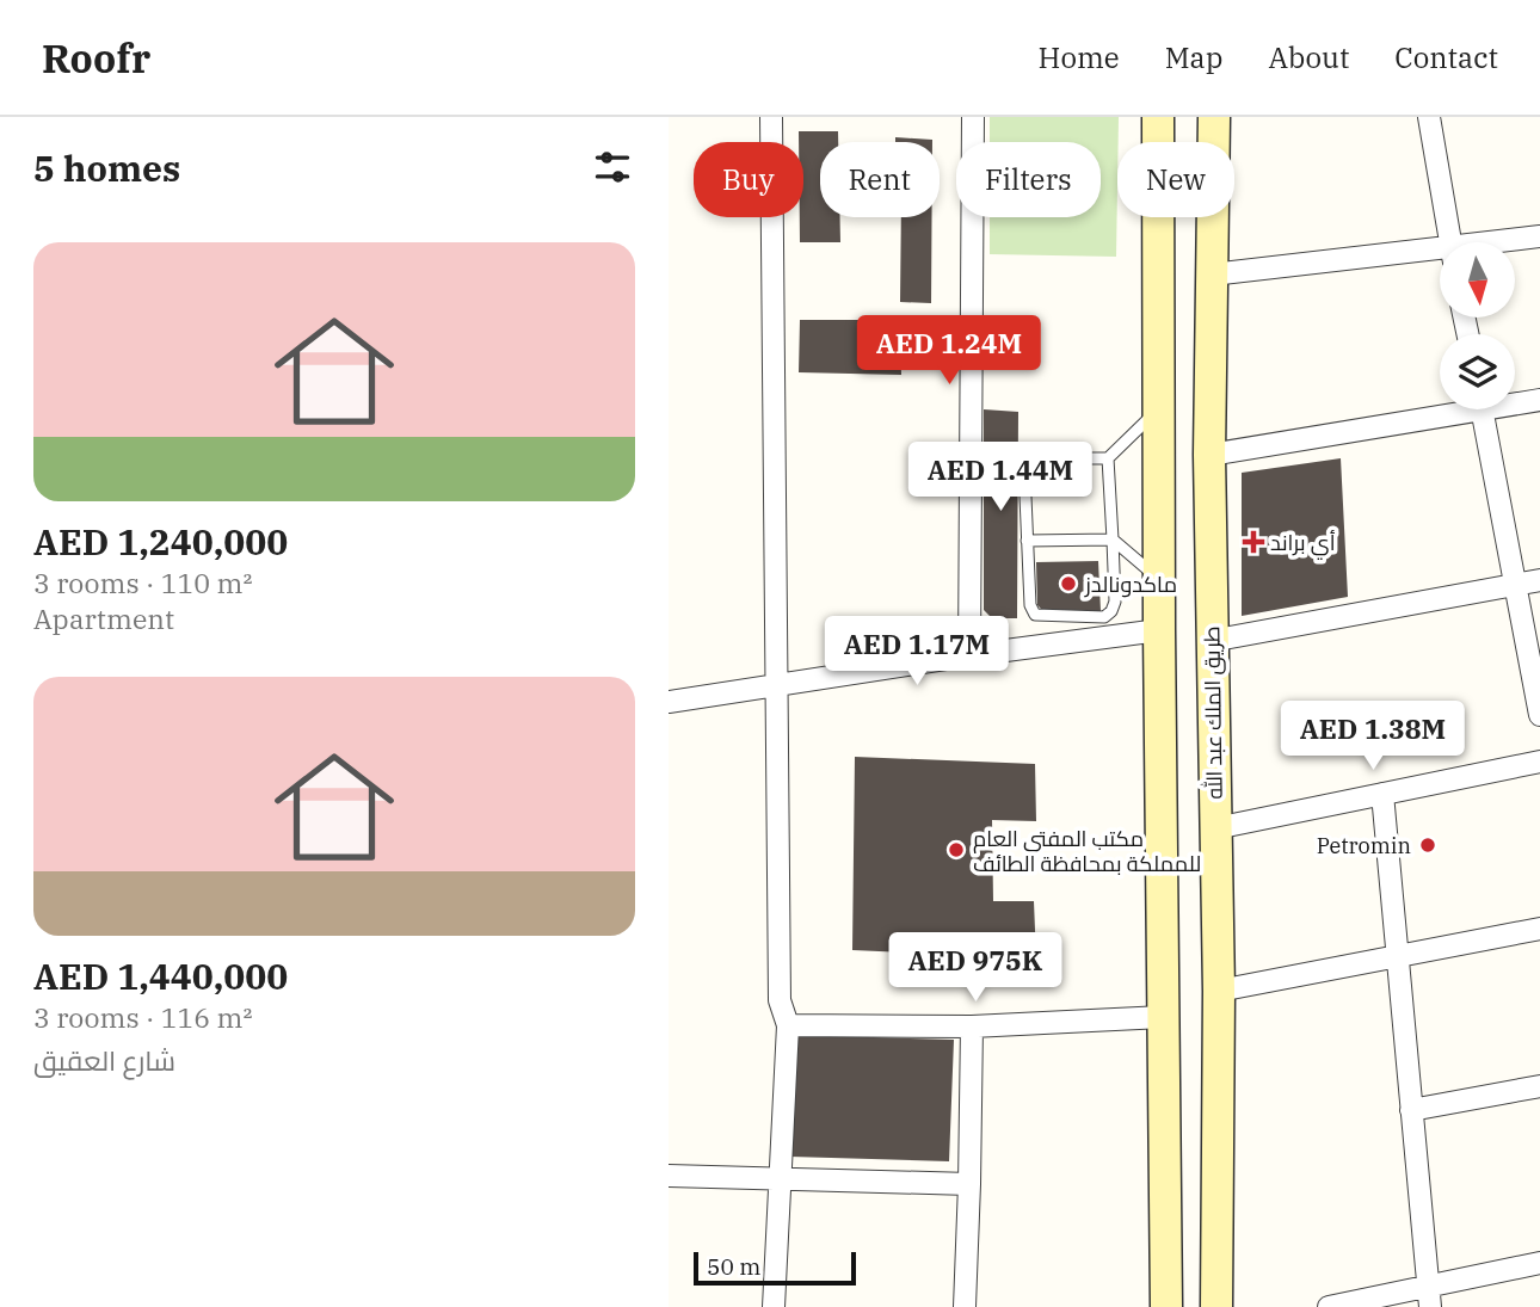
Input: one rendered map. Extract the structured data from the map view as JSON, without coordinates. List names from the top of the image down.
{
  "streets": {
    "main road": ["طريق الملك عبد الله"]
  },
  "places": {
    "health": ["أي براند"],
    "other": ["ماكدونالدز", "Petromin", "مكتب المفتي العام للمملكة بمحافظة الطائف"]
  },
  "scale_bar": "50 m",
  "north": "bottom",
  "page": {
    "header": "Roofr",
    "nav": [
      "Home",
      "Map",
      "About",
      "Contact"
    ],
    "heading": "5 homes",
    "chip": [
      "Buy",
      "Rent",
      "Filters",
      "New"
    ],
    "list": [
      {
        "name": "AED 1,240,000",
        "note": "3 rooms · 110 m² · Apartment"
      },
      {
        "name": "AED 1,440,000",
        "note": "3 rooms · 116 m² · شارع العقيق"
      }
    ],
    "price": [
      "AED 1.24M",
      "AED 1.44M",
      "AED 1.17M",
      "AED 1.38M",
      "AED 975K"
    ],
    "scale": "50 m"
  }
}
